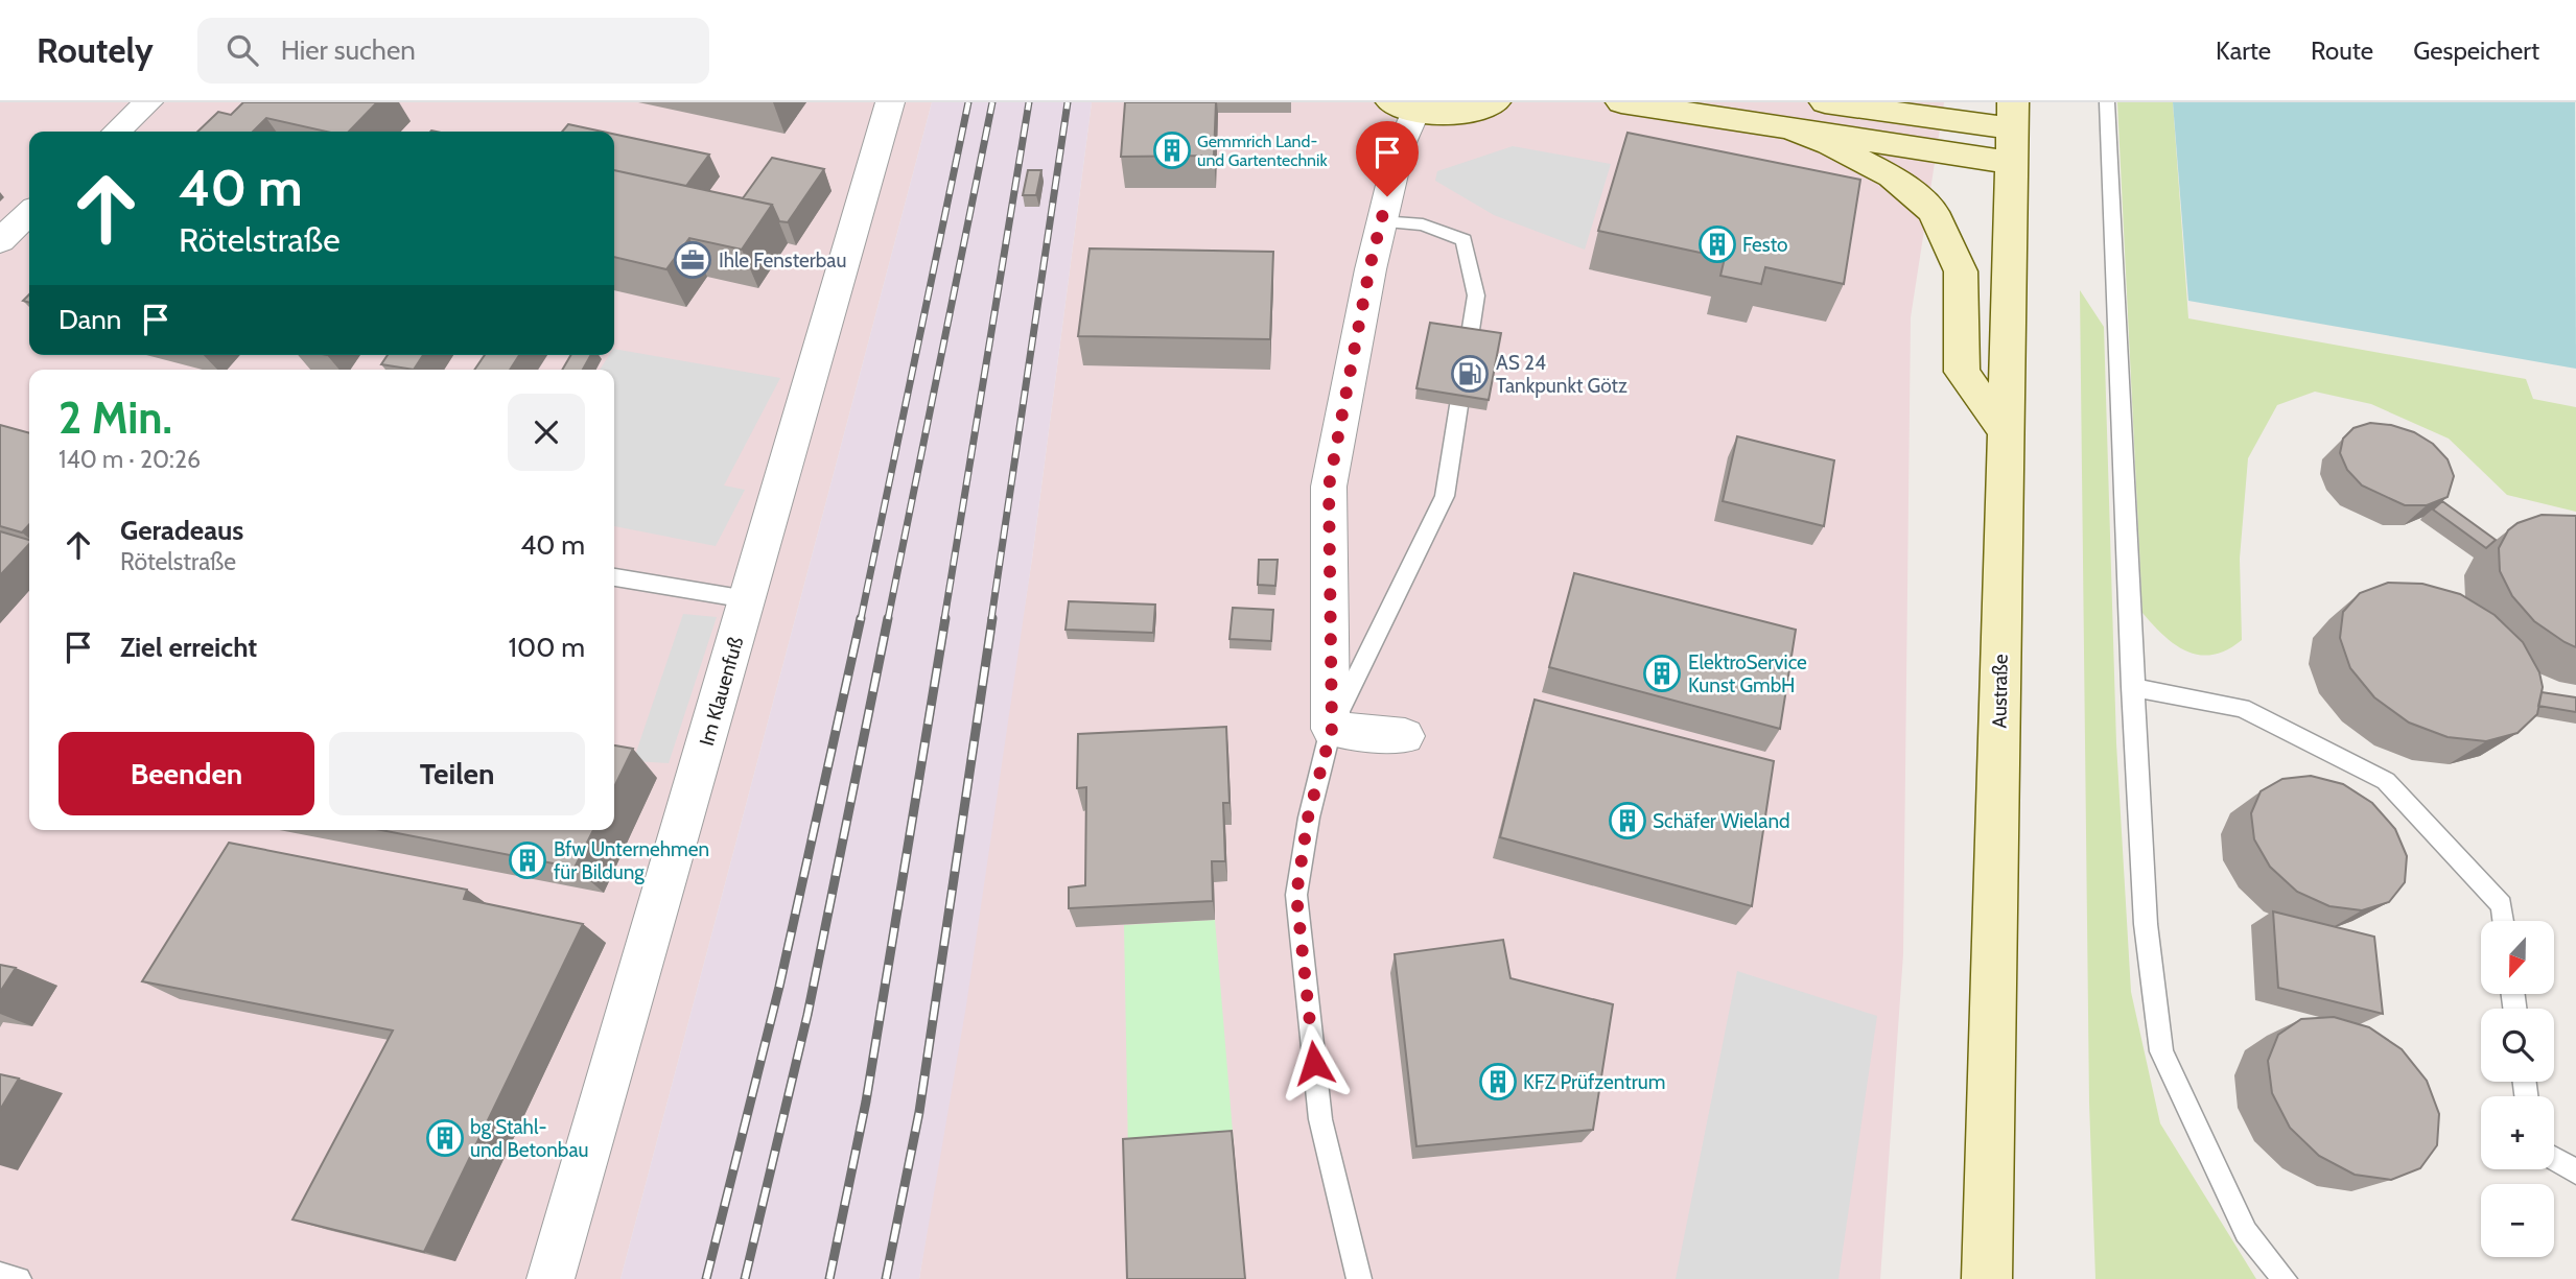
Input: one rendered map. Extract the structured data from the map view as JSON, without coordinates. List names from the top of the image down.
{
  "streets": {
    "main road": ["Austraße"],
    "street": ["Im Klauenfuß"]
  },
  "places": {
    "building": [
      "Gemmrich Land- und Gartentechnik",
      "Festo",
      "ElektroService Kunst GmbH",
      "Schäfer Wieland",
      "Bfw Unternehmen für Bildung",
      "KFZ Prüfzentrum",
      "bg Stahl- und Betonbau"
    ],
    "office": ["Ihle Fensterbau"],
    "fuel station": ["AS 24 Tankpunkt Götz"]
  },
  "north": "bottom",
  "page": {
    "header": "Routely",
    "search": "Hier suchen",
    "nav": ["Karte", "Route", "Gespeichert"],
    "turn": ["40 m", "Rötelstraße"],
    "then": "Dann",
    "heading": ["2 Min.", "140 m · 20:26"],
    "list": [
      {
        "name": "Geradeaus",
        "note": "Rötelstraße",
        "value": "40 m"
      },
      {
        "name": "Ziel erreicht",
        "value": "100 m"
      }
    ],
    "buttons": ["Beenden", "Teilen"],
    "map_buttons": ["+", "−"]
  }
}
